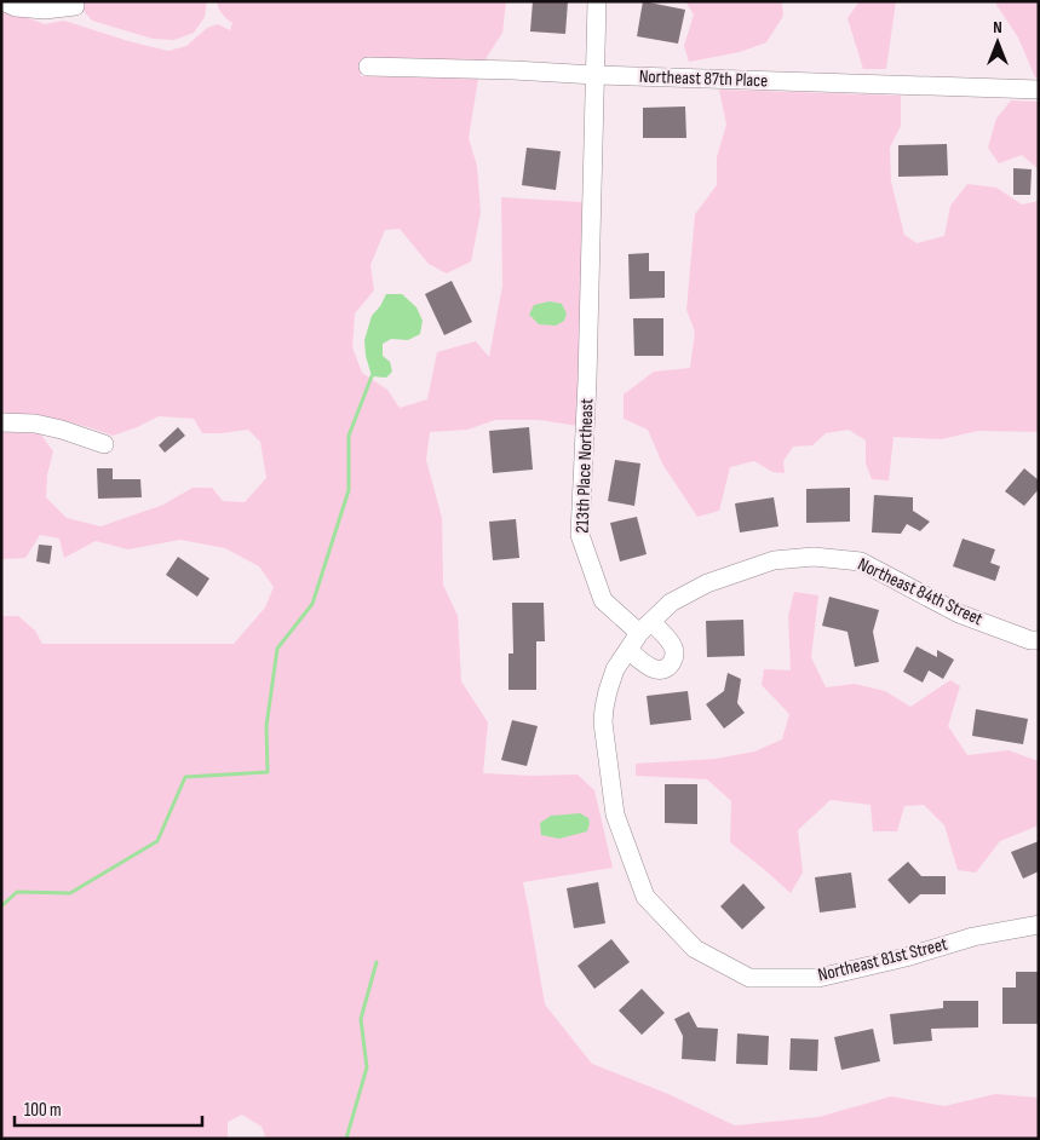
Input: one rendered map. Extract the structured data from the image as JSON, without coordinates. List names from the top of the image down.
{
  "streets": {
    "street": [
      "Northeast 87th Place",
      "213th Place Northeast",
      "Northeast 84th Street",
      "Northeast 81st Street"
    ]
  },
  "crossings": [
    ["Northeast 87th Place", "213th Place Northeast"],
    ["213th Place Northeast", "Northeast 84th Street"],
    ["213th Place Northeast", "Northeast 81st Street"]
  ],
  "scale_bar": "100 m",
  "north": "top"
}
